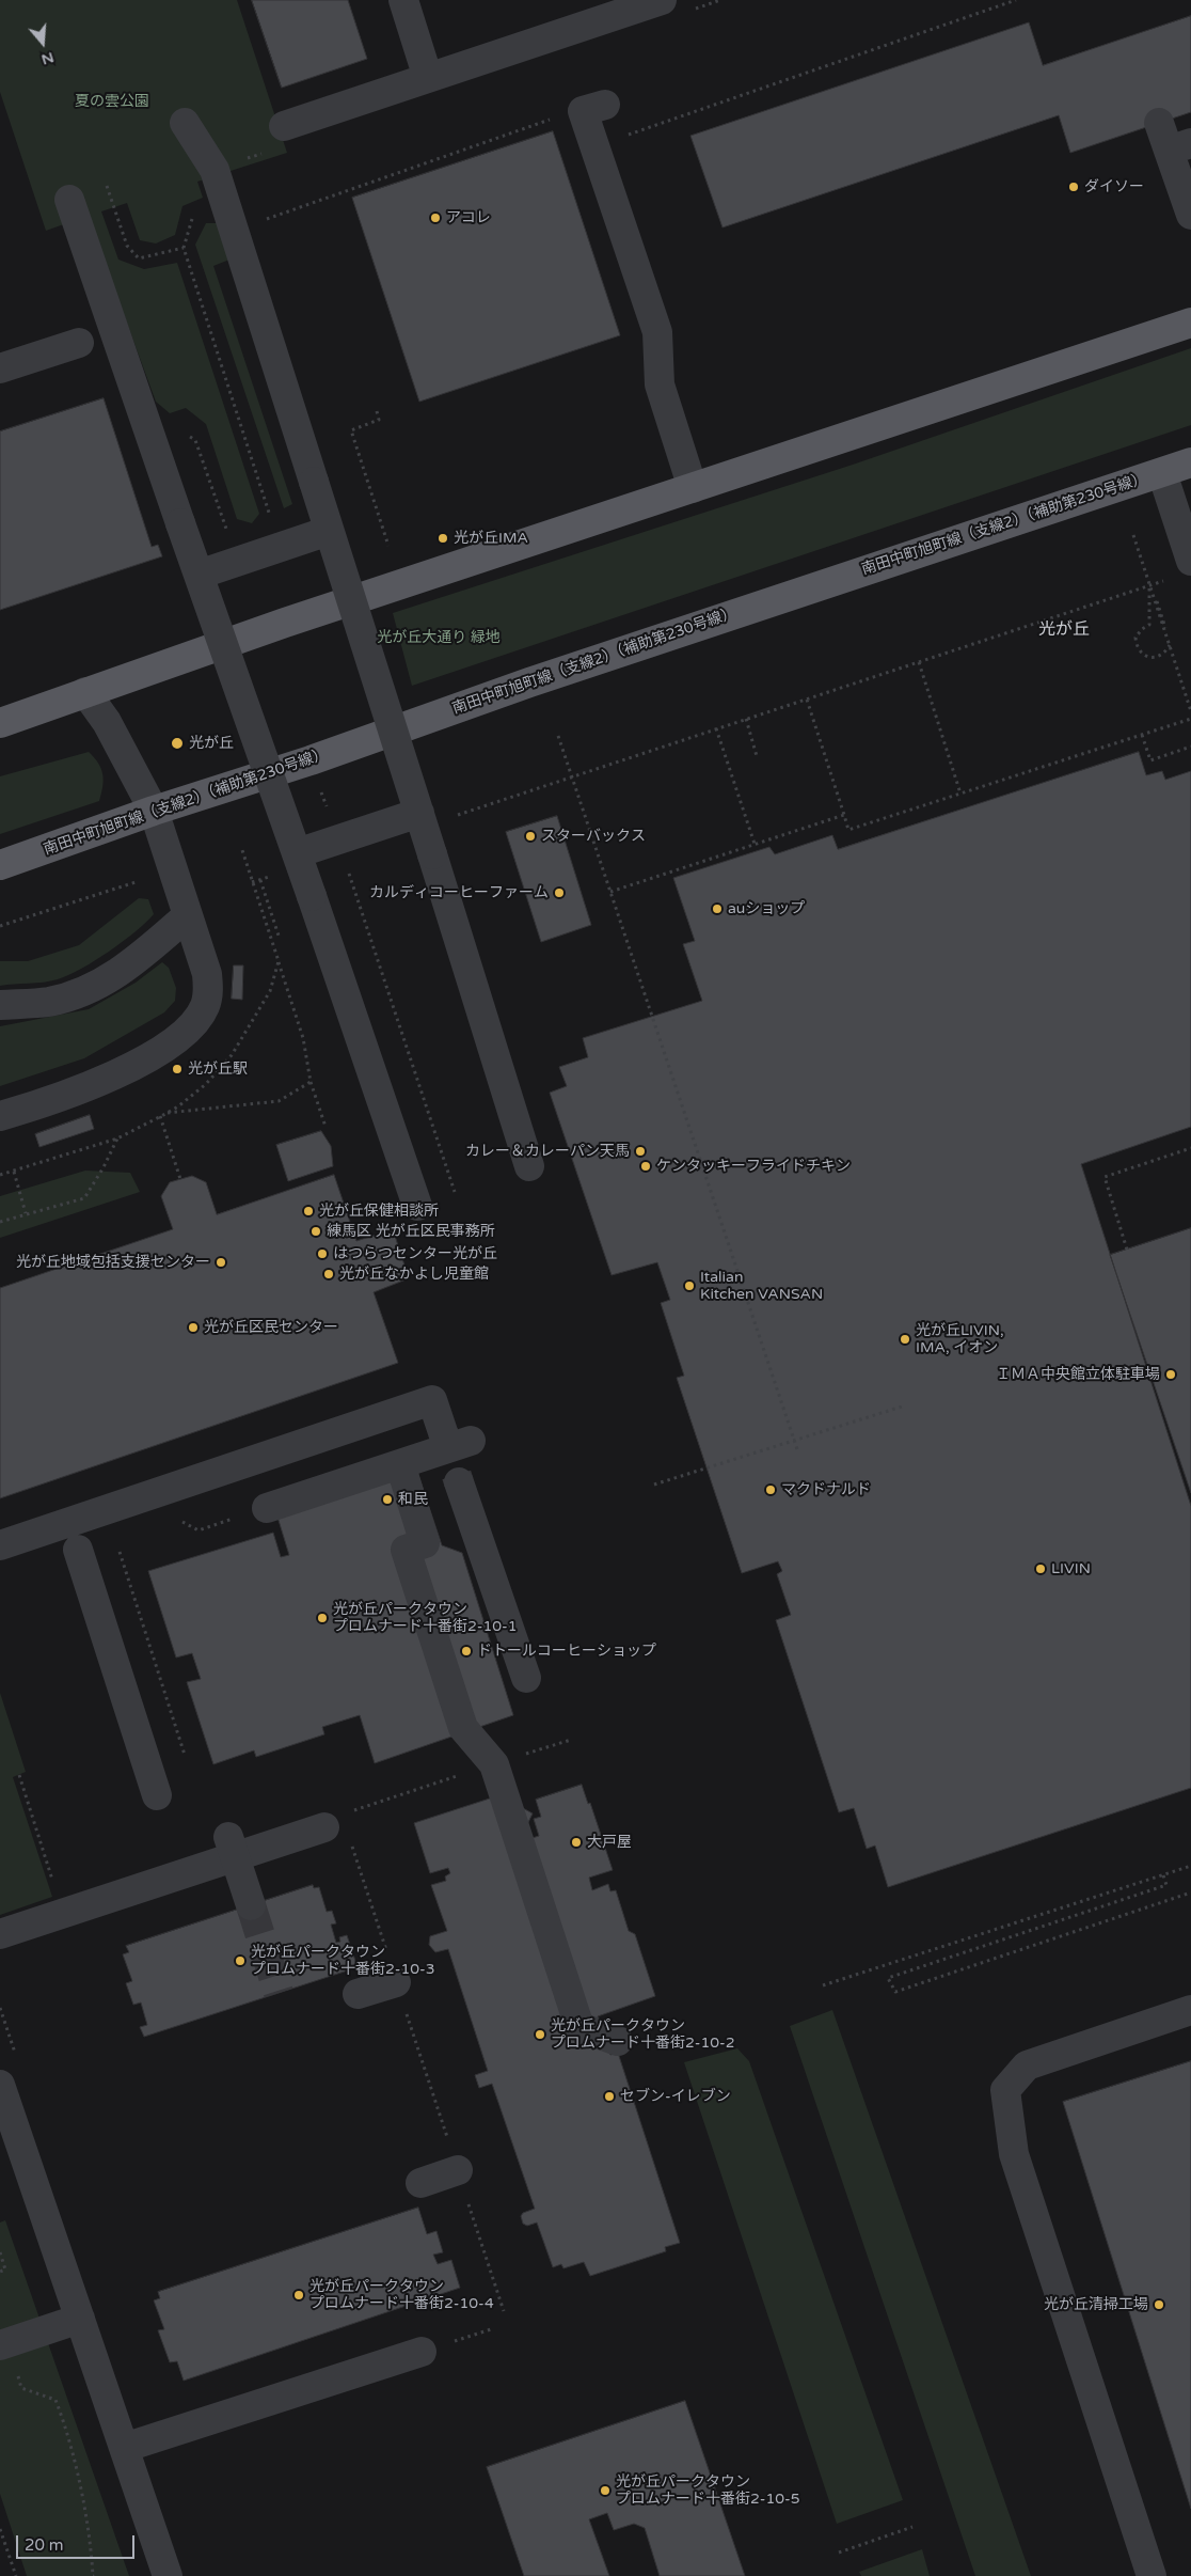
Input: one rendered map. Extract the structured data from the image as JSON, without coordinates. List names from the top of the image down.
{
  "streets": {
    "main road": ["南田中町旭町線（支線2）（補助第230号線）"]
  },
  "districts": ["光が丘"],
  "parks": ["夏の雲公園", "光が丘大通り 緑地"],
  "places": [
    "ダイソー",
    "アコレ",
    "光が丘IMA",
    "光が丘",
    "スターバックス",
    "カルディコーヒーファーム",
    "auショップ",
    "光が丘駅",
    "カレー＆カレーパン天馬",
    "ケンタッキーフライドチキン",
    "光が丘保健相談所",
    "練馬区 光が丘区民事務所",
    "はつらつセンター光が丘",
    "光が丘地域包括支援センター",
    "光が丘なかよし児童館",
    "Italian Kitchen VANSAN",
    "光が丘区民センター",
    "光が丘LIVIN, IMA, イオン",
    "ＩＭＡ中央館立体駐車場",
    "マクドナルド",
    "和民",
    "LIVIN",
    "光が丘パークタウン プロムナード十番街2-10-1",
    "ドトールコーヒーショップ",
    "大戸屋",
    "光が丘パークタウン プロムナード十番街2-10-3",
    "光が丘パークタウン プロムナード十番街2-10-2",
    "セブン-イレブン",
    "光が丘パークタウン プロムナード十番街2-10-4",
    "光が丘清掃工場",
    "光が丘パークタウン プロムナード十番街2-10-5"
  ],
  "scale_bar": "20 m",
  "north": "bottom"
}
